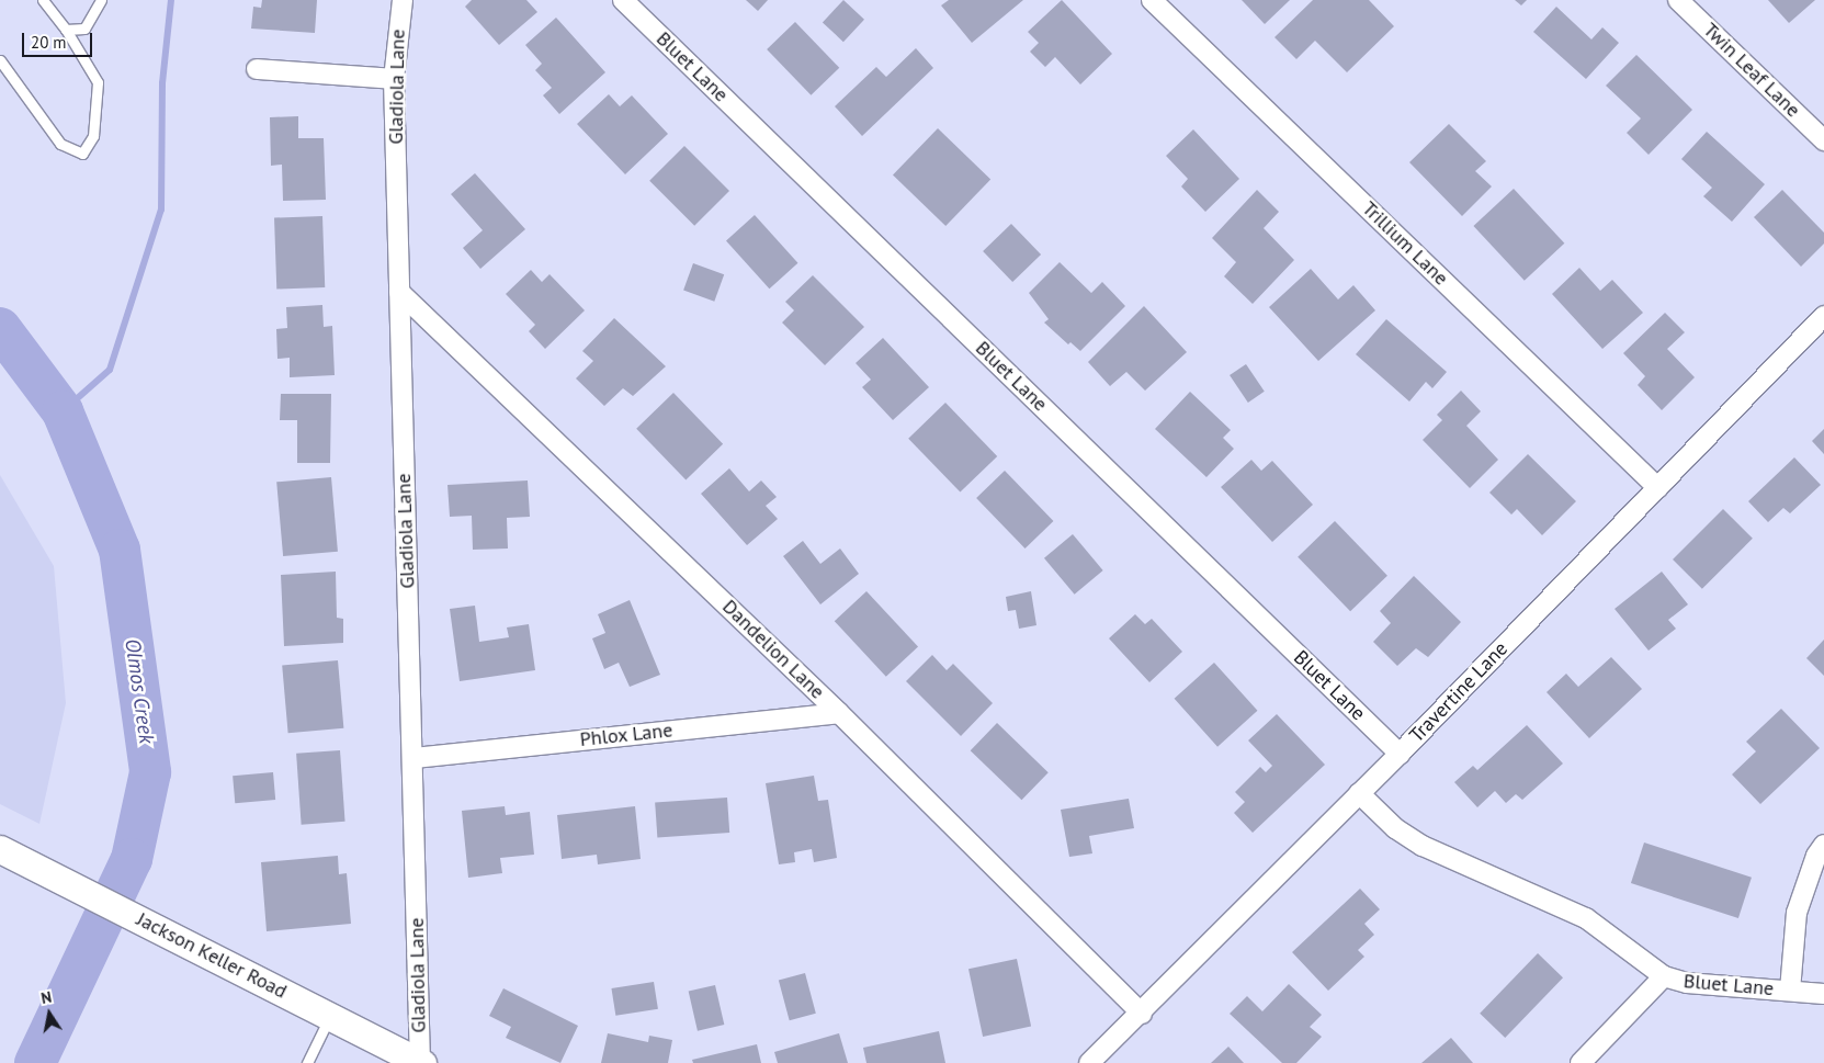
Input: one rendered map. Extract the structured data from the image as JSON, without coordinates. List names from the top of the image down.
{
  "streets": {
    "main road": ["Jackson Keller Road"],
    "street": [
      "Bluet Lane",
      "Twin Leaf Lane",
      "Gladiola Lane",
      "Trillium Lane",
      "Dandelion Lane",
      "Travertine Lane",
      "Phlox Lane"
    ]
  },
  "crossings": [
    ["Bluet Lane", "Travertine Lane"],
    ["Gladiola Lane", "Dandelion Lane"],
    ["Gladiola Lane", "Phlox Lane"],
    ["Gladiola Lane", "Jackson Keller Road"],
    ["Trillium Lane", "Travertine Lane"],
    ["Dandelion Lane", "Travertine Lane"],
    ["Dandelion Lane", "Phlox Lane"]
  ],
  "water": ["Olmos Creek"],
  "scale_bar": "20 m",
  "north": "top"
}
